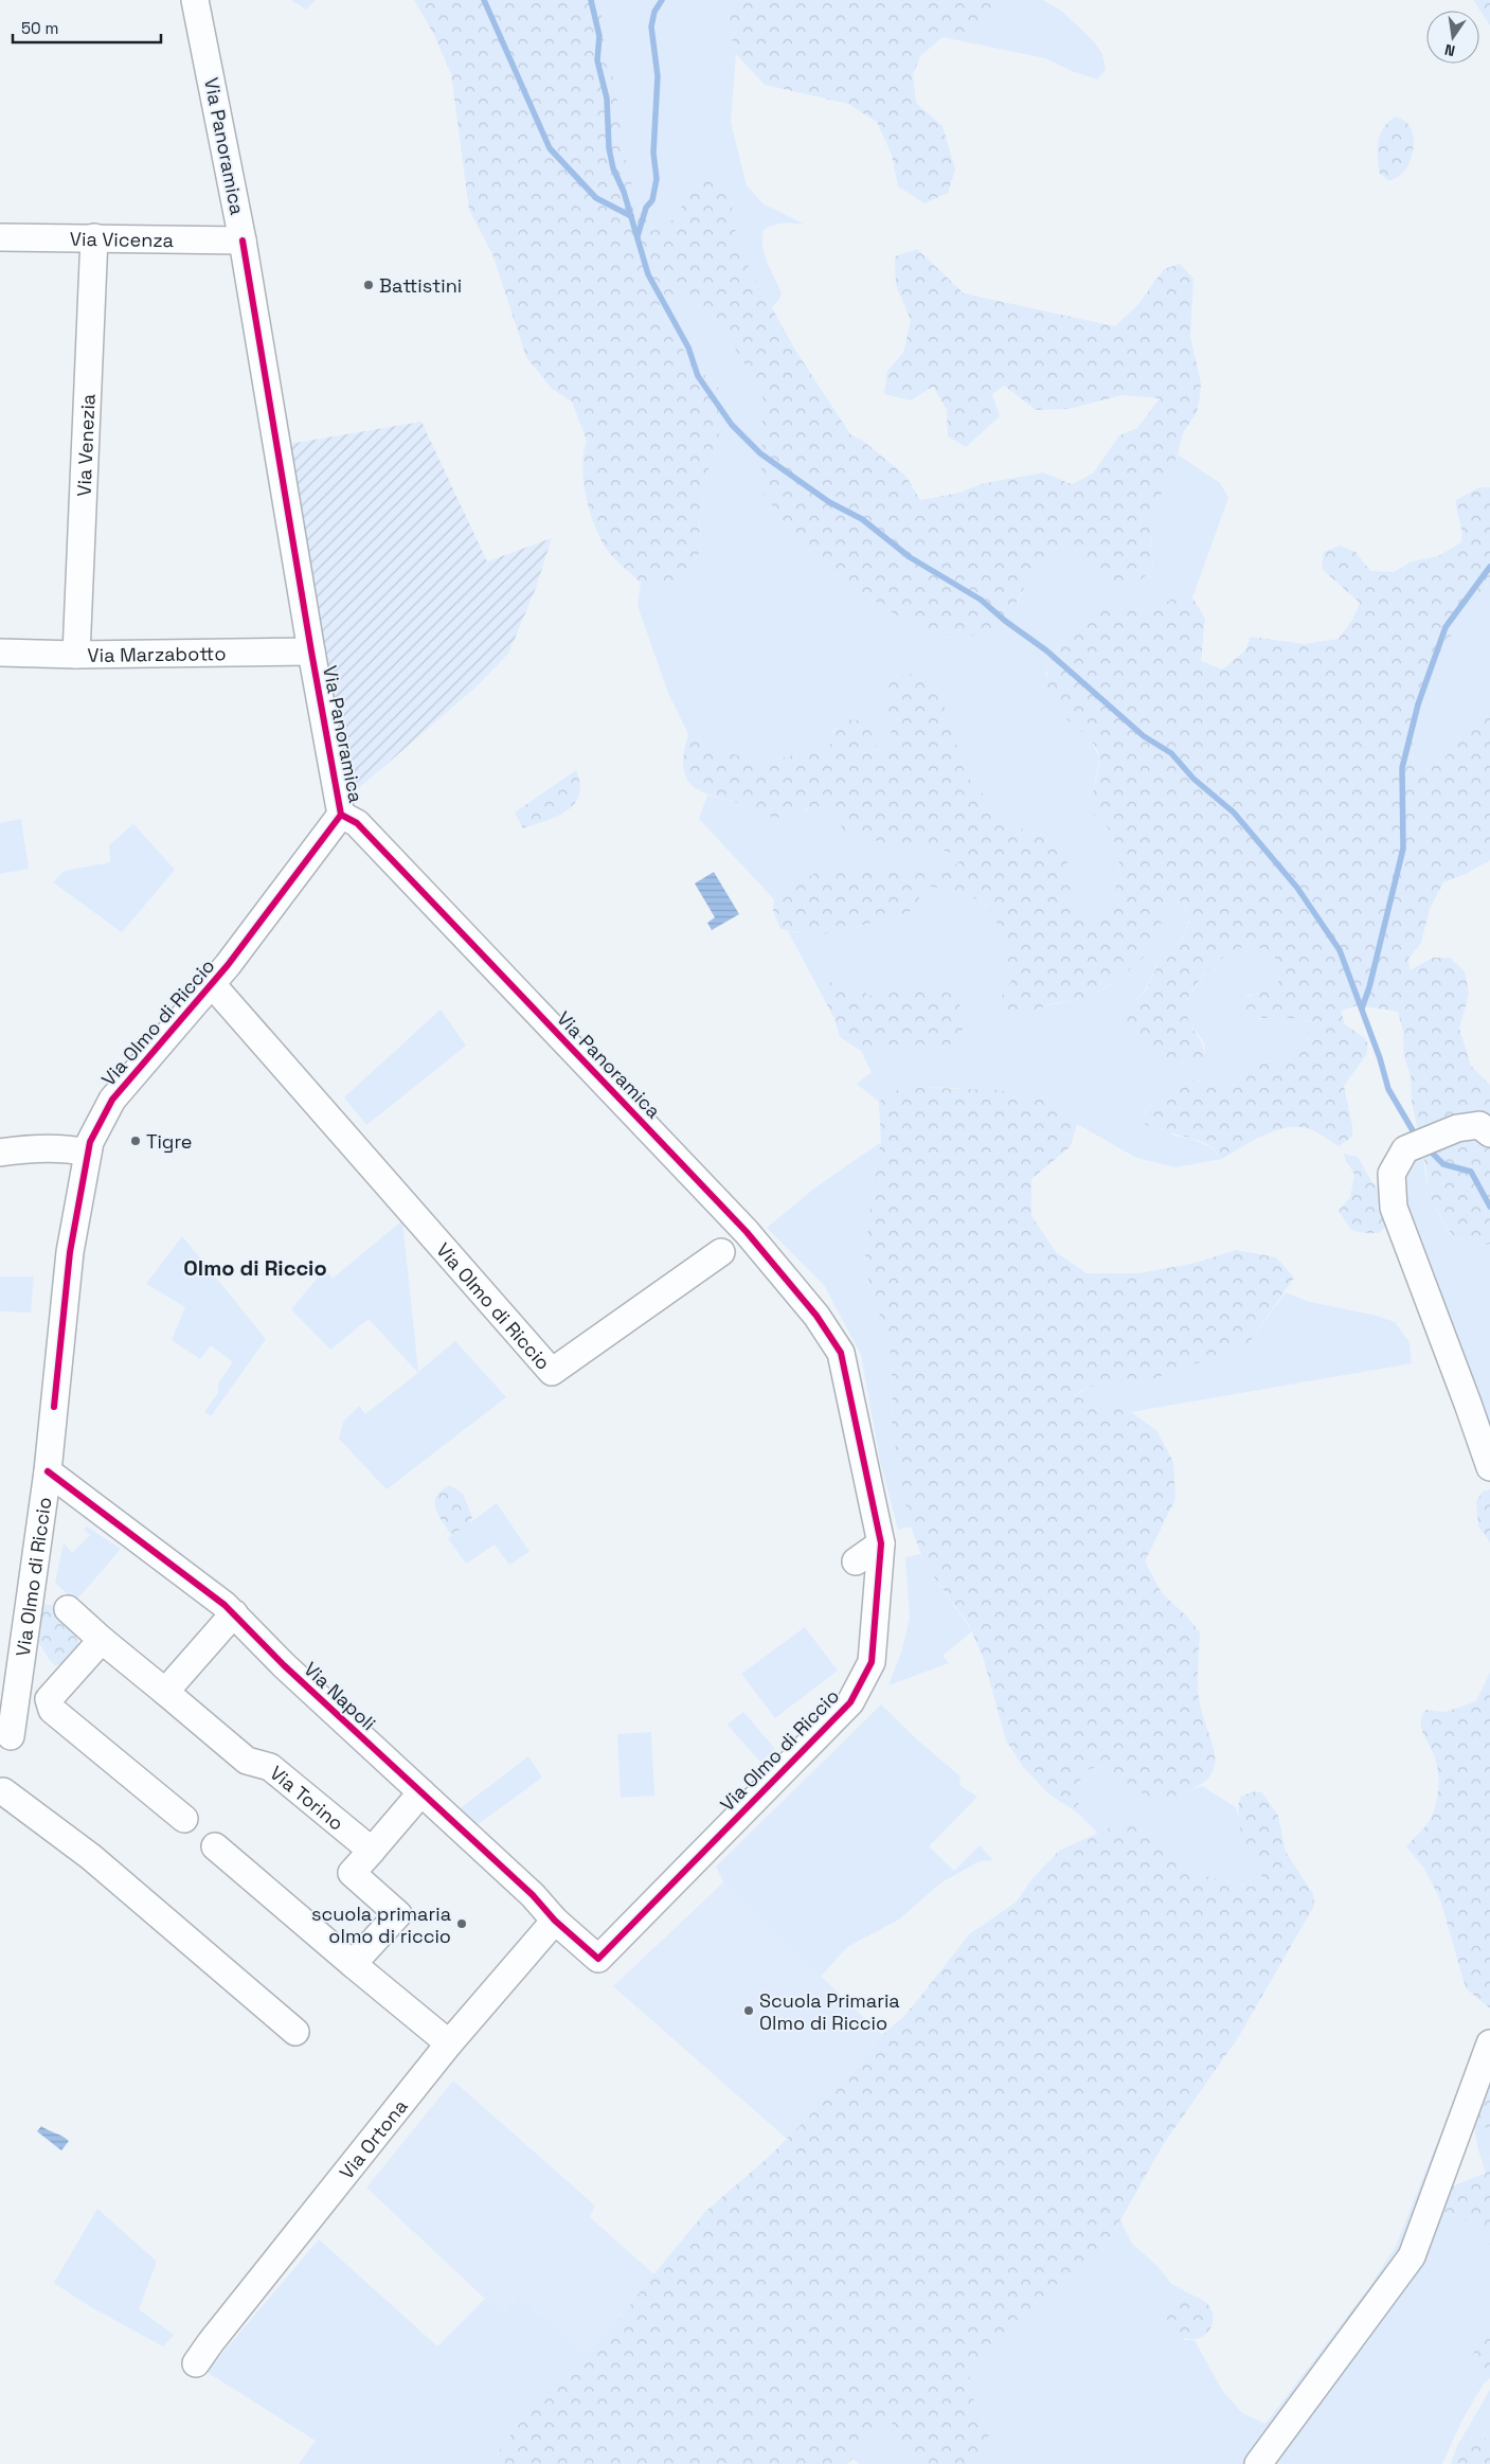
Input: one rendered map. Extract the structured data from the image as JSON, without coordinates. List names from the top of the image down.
{
  "streets": {
    "street": [
      "Via Panoramica",
      "Via Vicenza",
      "Via Venezia",
      "Via Marzabotto",
      "Via Olmo di Riccio",
      "Via Napoli",
      "Via Torino",
      "Via Ortona"
    ]
  },
  "crossings": [
    ["Via Panoramica", "Via Vicenza"],
    ["Via Panoramica", "Via Marzabotto"],
    ["Via Panoramica", "Via Olmo di Riccio"],
    ["Via Vicenza", "Via Venezia"],
    ["Via Venezia", "Via Marzabotto"],
    ["Via Olmo di Riccio", "Via Napoli"],
    ["Via Napoli", "Via Ortona"]
  ],
  "districts": ["Olmo di Riccio"],
  "places": [
    "Battistini",
    "Tigre",
    "scuola primaria olmo di riccio",
    "Scuola Primaria Olmo di Riccio"
  ],
  "scale_bar": "50 m",
  "north": "bottom"
}
